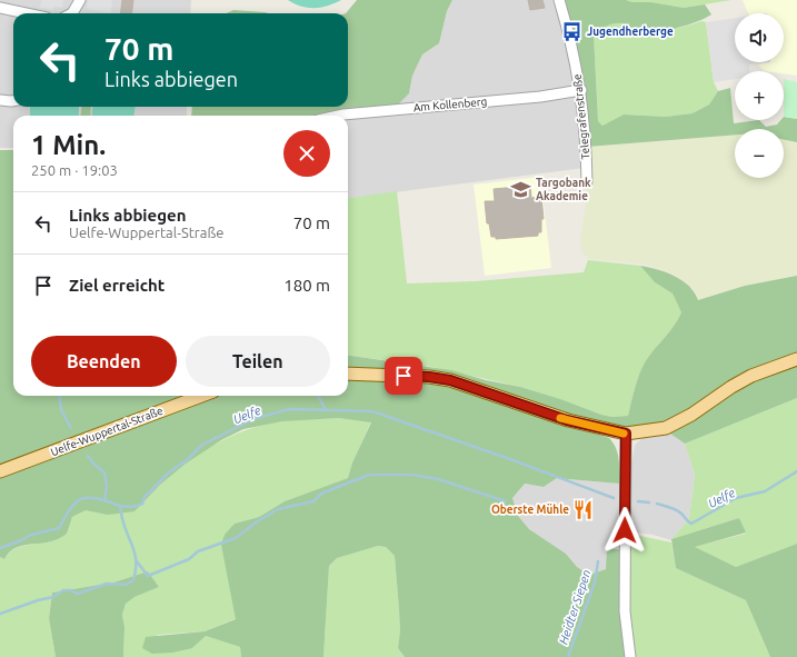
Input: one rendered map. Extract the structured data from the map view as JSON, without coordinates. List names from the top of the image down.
{
  "streets": {
    "main road": ["Uelfe-Wuppertal-Straße"],
    "street": ["Am Kollenberg", "Telegrafenstraße"]
  },
  "crossings": [
    ["Am Kollenberg", "Telegrafenstraße"]
  ],
  "water": ["Uelfe", "Heidter Siepen"],
  "places": {
    "bus stop": ["Jugendherberge"],
    "school or university": ["Targobank Akademie"],
    "restaurant": ["Oberste Mühle"]
  },
  "page": {
    "map_buttons": ["+", "−"],
    "turn": ["70 m", "Links abbiegen"],
    "heading": ["1 Min.", "250 m · 19:03"],
    "list": [
      {
        "name": "Links abbiegen",
        "note": "Uelfe-Wuppertal-Straße",
        "value": "70 m"
      },
      {
        "name": "Ziel erreicht",
        "value": "180 m"
      }
    ],
    "buttons": ["Beenden", "Teilen"]
  }
}
